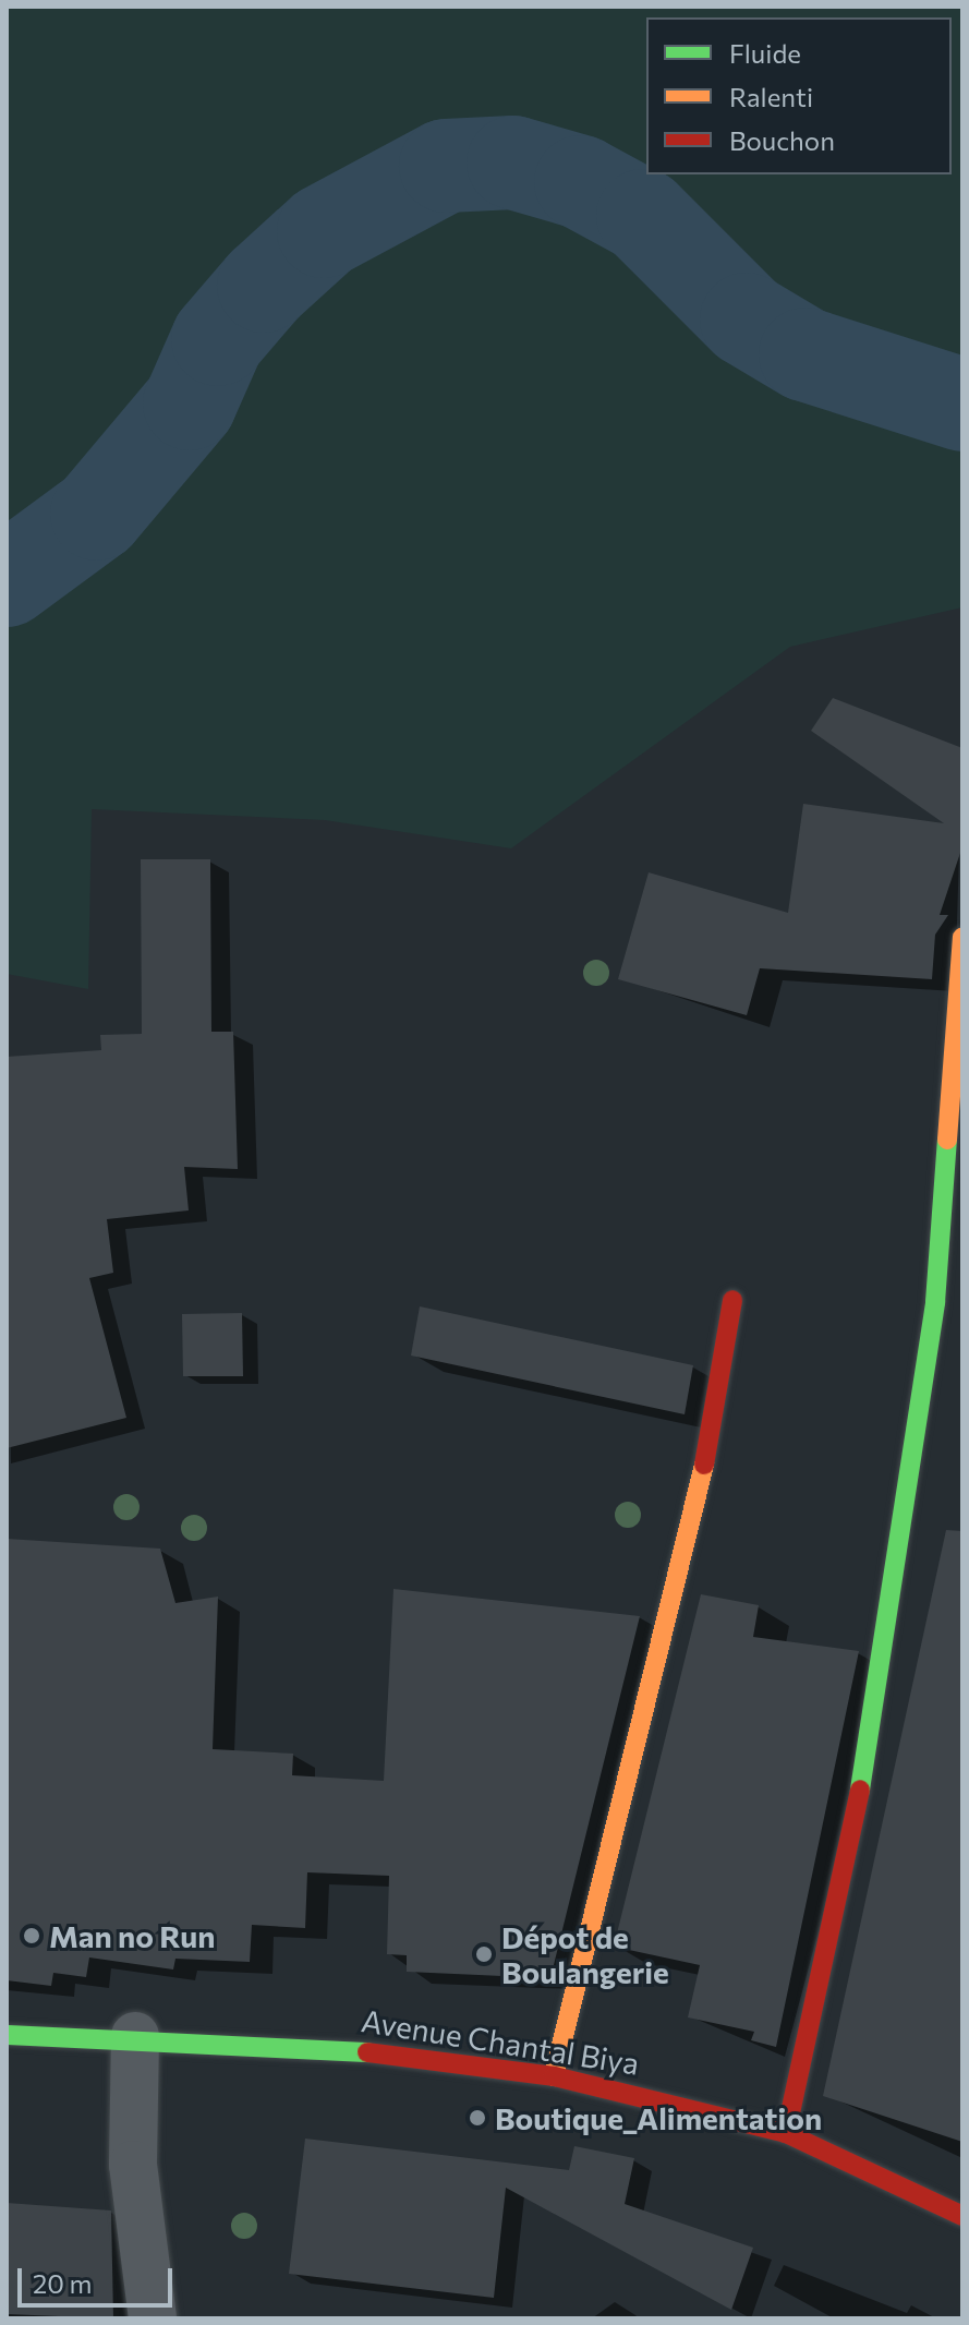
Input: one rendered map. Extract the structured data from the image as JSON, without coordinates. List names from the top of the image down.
{
  "streets": {
    "street": ["Avenue Chantal Biya"]
  },
  "places": ["Man no Run", "Dépot de Boulangerie", "Boutique_Alimentation"],
  "legend": ["Fluide", "Ralenti", "Bouchon"],
  "scale_bar": "20 m"
}
